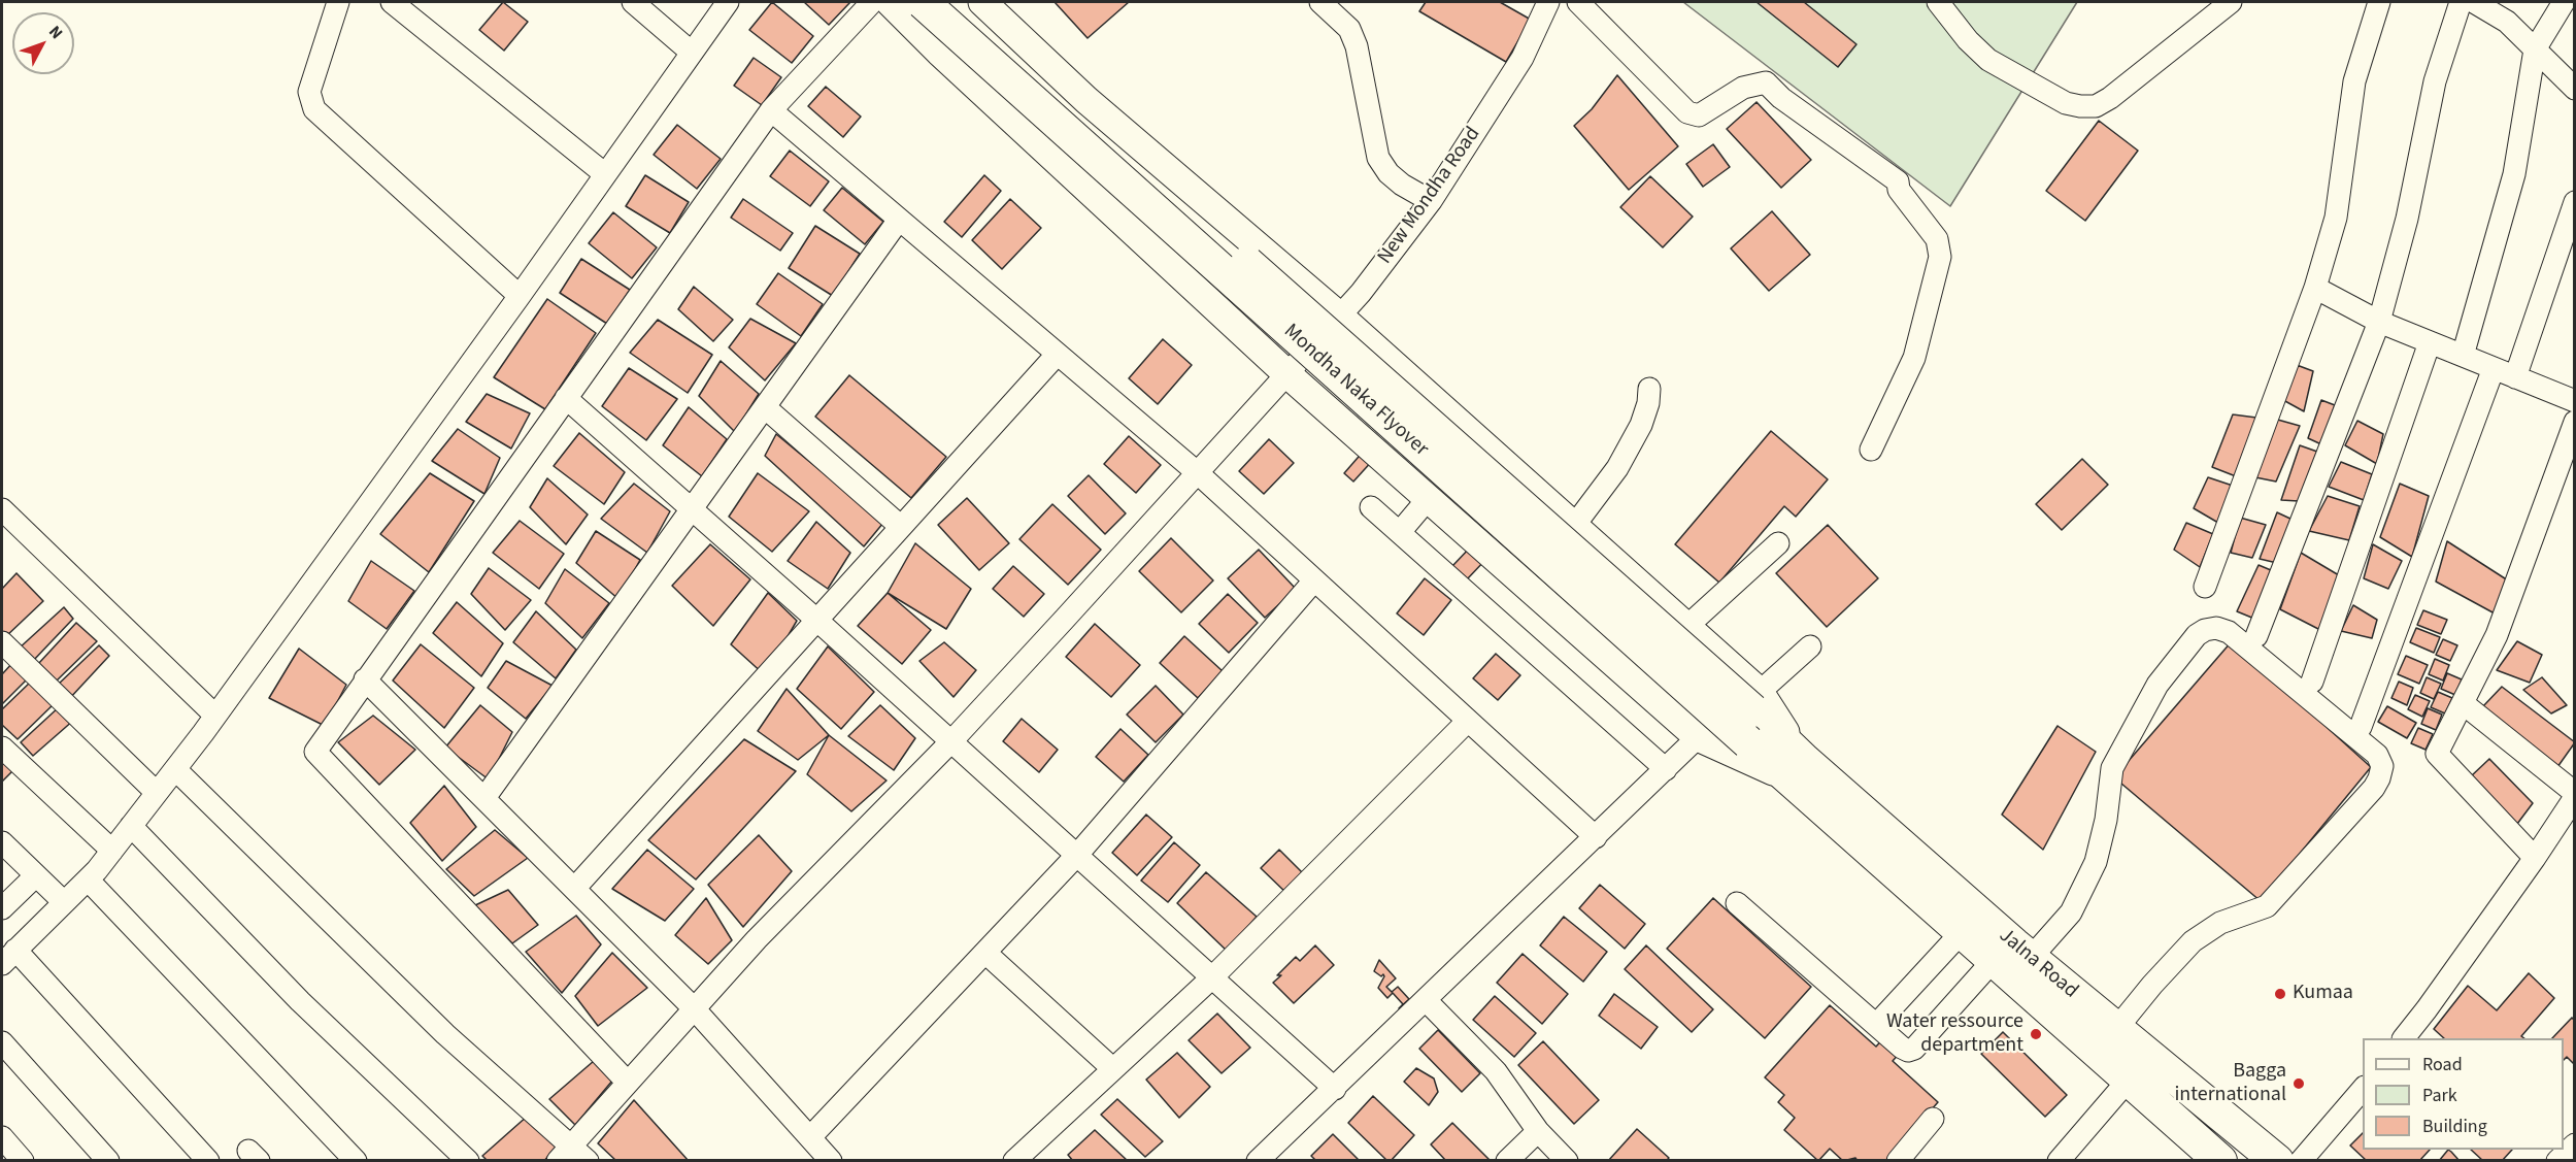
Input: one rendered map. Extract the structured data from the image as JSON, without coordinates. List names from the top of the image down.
{
  "streets": {
    "highway": ["Mondha Naka Flyover", "Jalna Road"],
    "street": ["New Mondha Road"]
  },
  "crossings": [
    ["Mondha Naka Flyover", "Jalna Road"]
  ],
  "places": ["Kumaa", "Water ressource department", "Bagga international"],
  "legend": ["Road", "Park", "Building"],
  "north": "top right"
}
